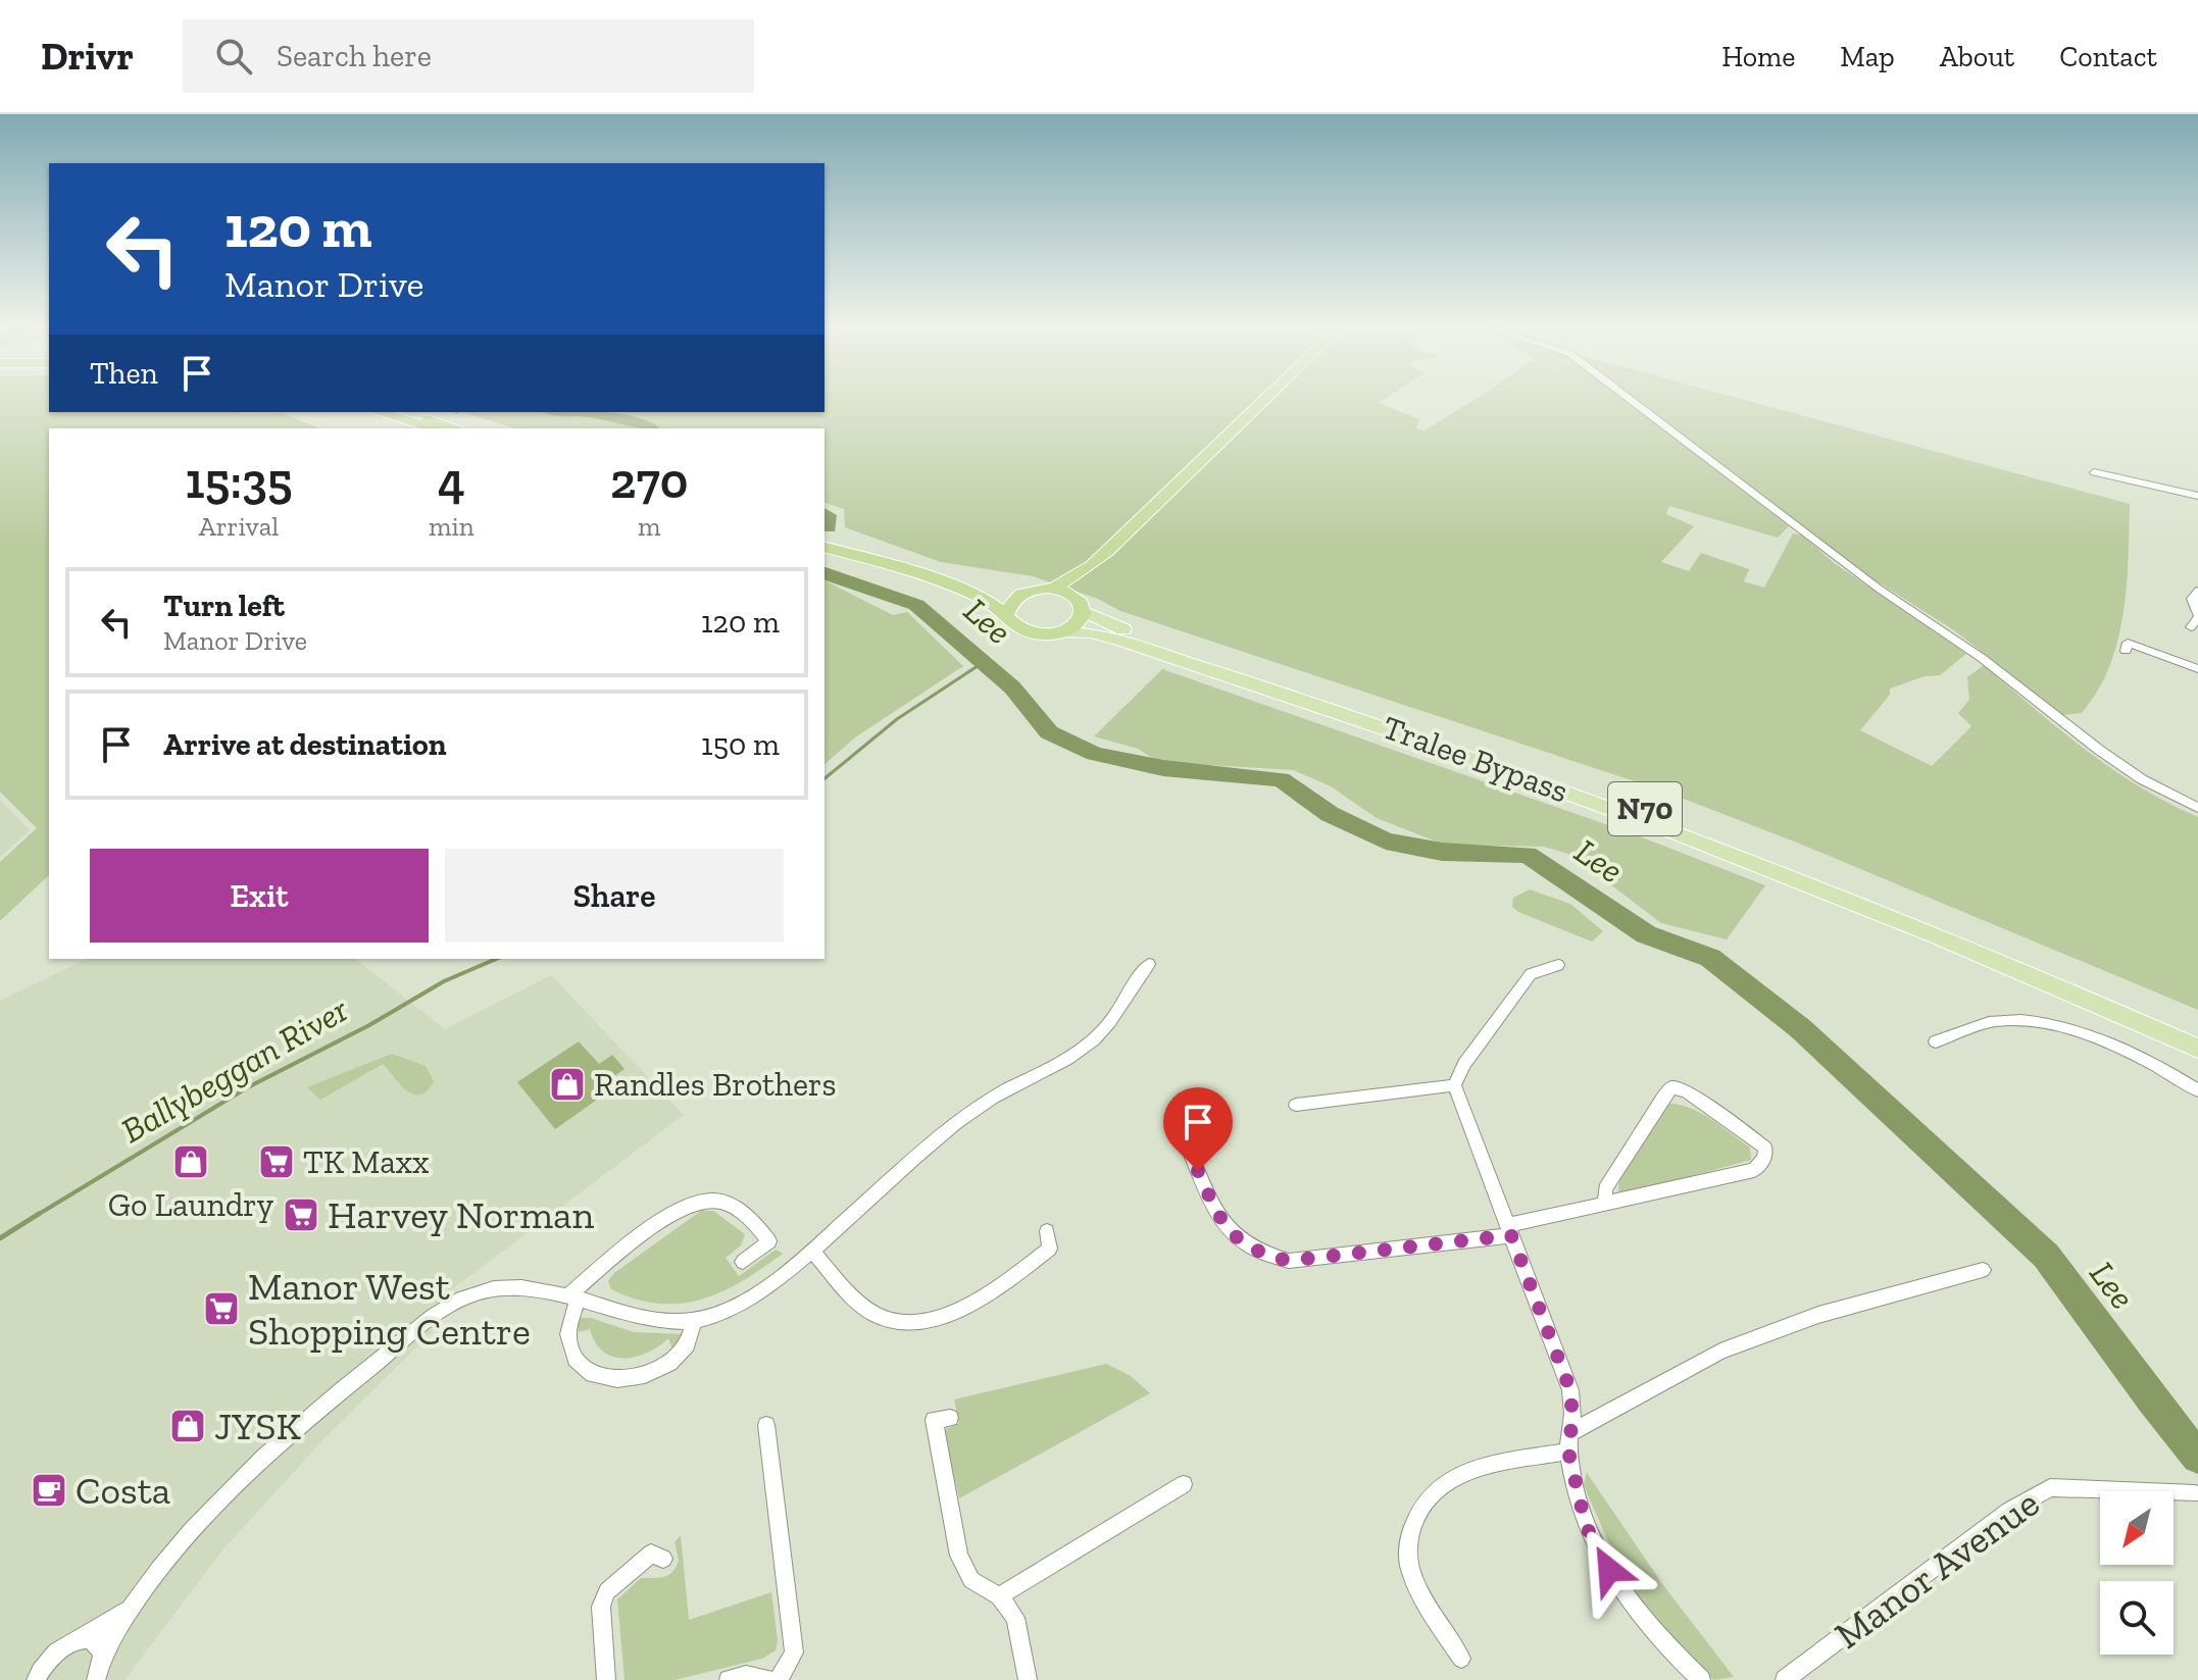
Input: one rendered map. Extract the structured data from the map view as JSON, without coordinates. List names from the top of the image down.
{
  "streets": {
    "main road": ["Tralee Bypass", "N70"],
    "street": ["Manor Avenue"]
  },
  "water": ["Lee", "Ballybeggan River"],
  "places": {
    "shop": ["Randles Brothers", "Go Laundry", "JYSK"],
    "supermarket": ["TK Maxx", "Harvey Norman", "Manor West Shopping Centre"],
    "cafe": ["Costa"]
  },
  "north": "bottom left",
  "page": {
    "header": "Drivr",
    "search": "Search here",
    "nav": [
      "Home",
      "Map",
      "About",
      "Contact"
    ],
    "turn": ["120 m", "Manor Drive"],
    "then": "Then",
    "eta": [
      "15:35",
      "Arrival",
      "4",
      "min",
      "270",
      "m"
    ],
    "list": [
      {
        "name": "Turn left",
        "note": "Manor Drive",
        "value": "120 m"
      },
      {
        "name": "Arrive at destination",
        "value": "150 m"
      }
    ],
    "buttons": ["Exit", "Share"]
  }
}
